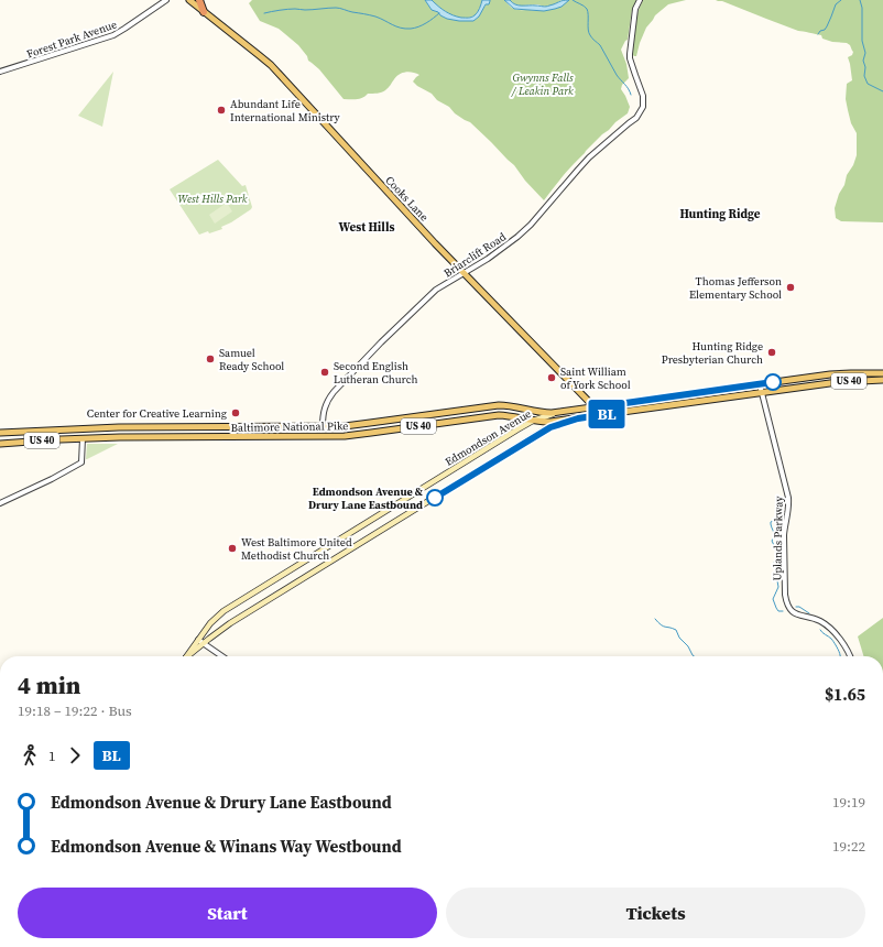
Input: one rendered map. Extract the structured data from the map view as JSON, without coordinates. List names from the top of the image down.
{
  "streets": {
    "main road": [
      "Cooks Lane",
      "US 40",
      "Baltimore National Pike",
      "Edmondson Avenue"
    ],
    "street": ["Forest Park Avenue", "Briarclift Road", "Uplands Parkway"]
  },
  "crossings": [
    ["Cooks Lane", "Briarclift Road"],
    ["Cooks Lane", "Edmondson Avenue"],
    ["Briarclift Road", "Baltimore National Pike"],
    ["Baltimore National Pike", "Edmondson Avenue"],
    ["Edmondson Avenue", "Uplands Parkway"]
  ],
  "districts": ["Hunting Ridge", "West Hills"],
  "parks": ["Gwynns Falls / Leakin Park", "West Hills Park"],
  "places": [
    "Abundant Life International Ministry",
    "Thomas Jefferson Elementary School",
    "Hunting Ridge Presbyterian Church",
    "Samuel Ready School",
    "Second English Lutheran Church",
    "Saint William of York School",
    "Center for Creative Learning",
    "Edmondson Avenue & Drury Lane Eastbound",
    "West Baltimore United Methodist Church"
  ],
  "lines": ["bus line BL"],
  "page": {
    "on_map": "BL",
    "heading": ["4 min", "19:18 – 19:22 · Bus", "$1.65"],
    "legs": ["1", "BL"],
    "list": [
      {
        "name": "Edmondson Avenue & Drury Lane Eastbound",
        "value": "19:19"
      },
      {
        "name": "Edmondson Avenue & Winans Way Westbound",
        "value": "19:22"
      }
    ],
    "buttons": ["Start", "Tickets"]
  }
}
